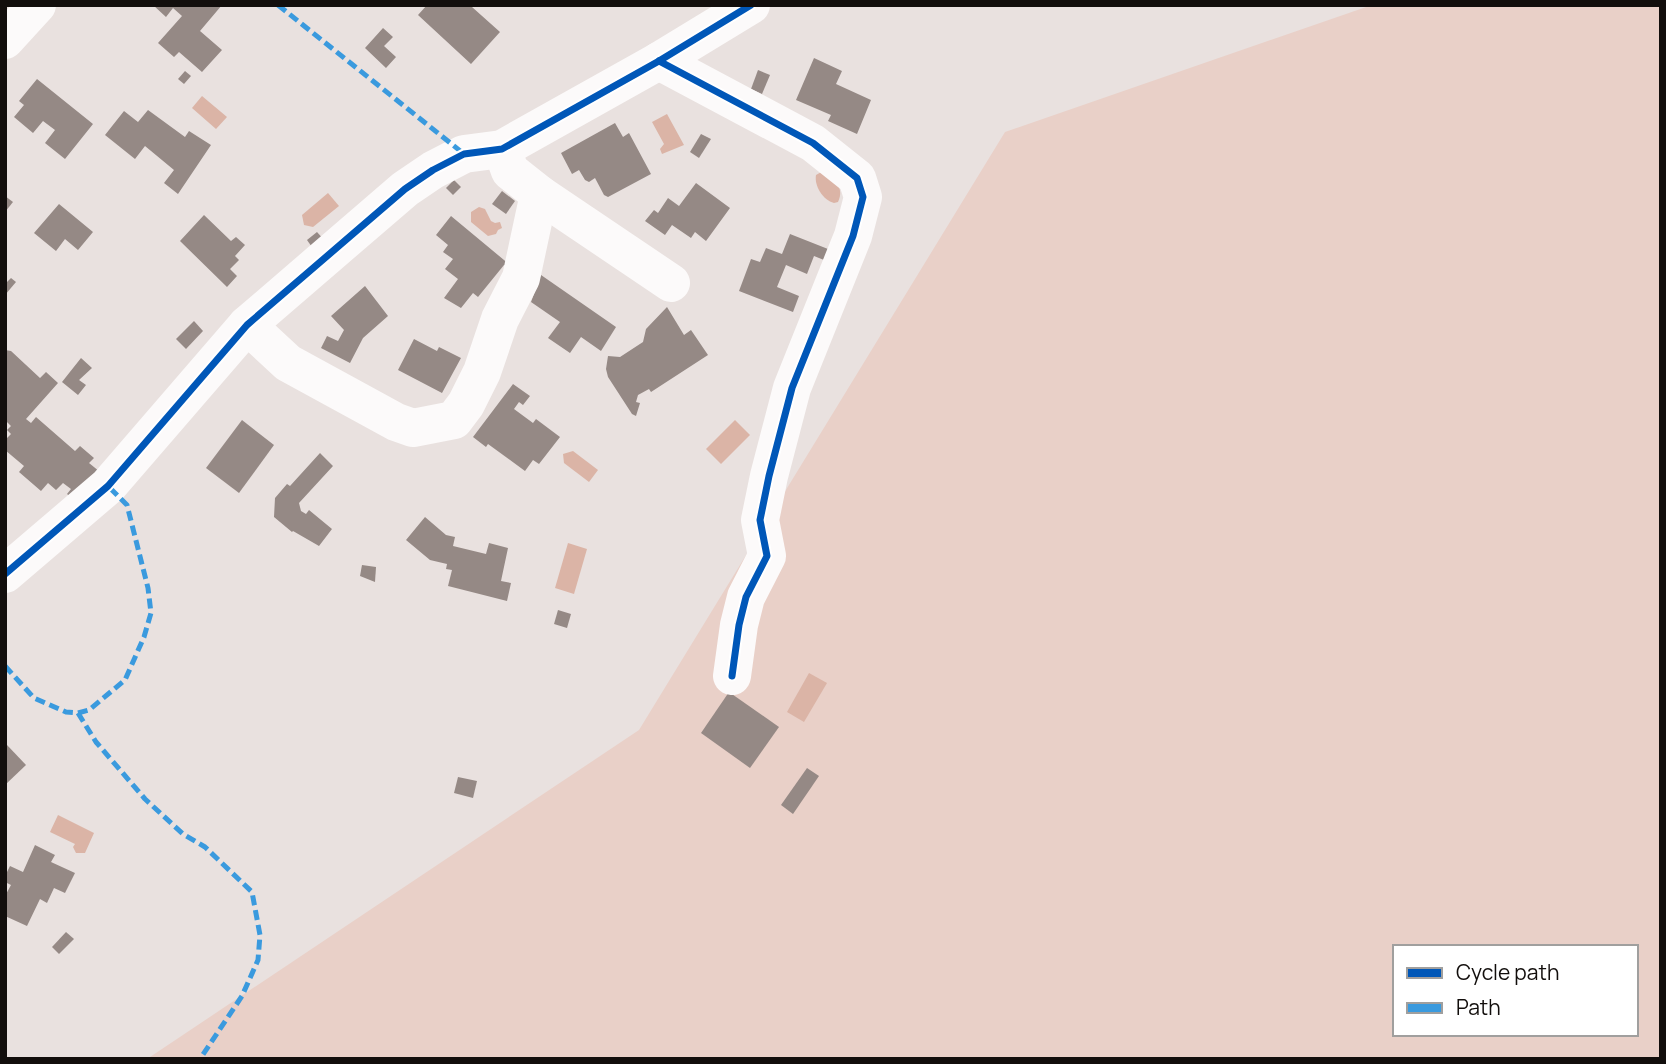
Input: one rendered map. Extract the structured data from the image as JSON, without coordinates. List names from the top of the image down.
{
  "legend": ["Cycle path", "Path"]
}
